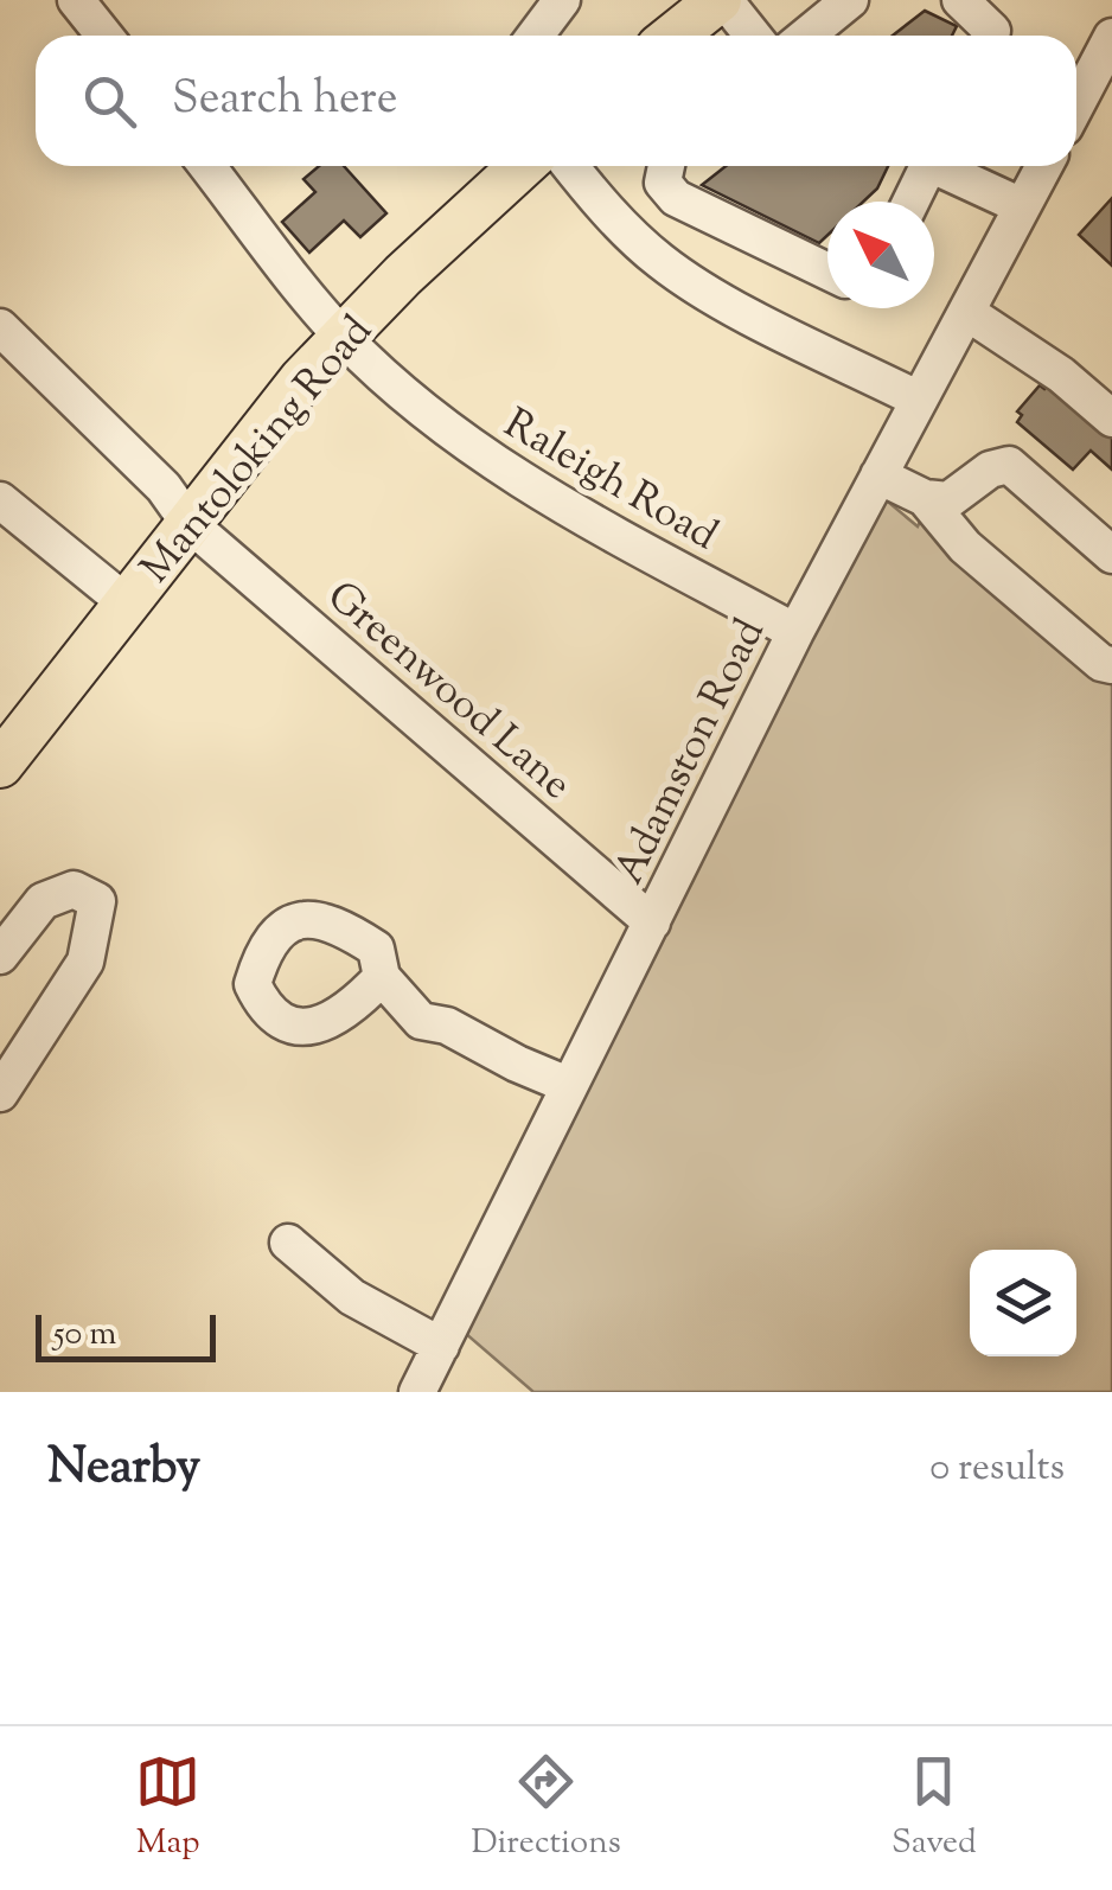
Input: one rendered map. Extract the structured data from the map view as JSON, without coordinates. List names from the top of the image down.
{
  "streets": {
    "main road": ["Mantoloking Road"],
    "street": ["Raleigh Road", "Greenwood Lane", "Adamston Road"]
  },
  "crossings": [
    ["Mantoloking Road", "Raleigh Road"],
    ["Mantoloking Road", "Greenwood Lane"],
    ["Raleigh Road", "Adamston Road"],
    ["Greenwood Lane", "Adamston Road"]
  ],
  "scale_bar": "50 m",
  "north": "top left",
  "page": {
    "search": "Search here",
    "scale": "50 m",
    "heading": ["Nearby", "0 results"],
    "nav": ["Map", "Directions", "Saved"]
  }
}
